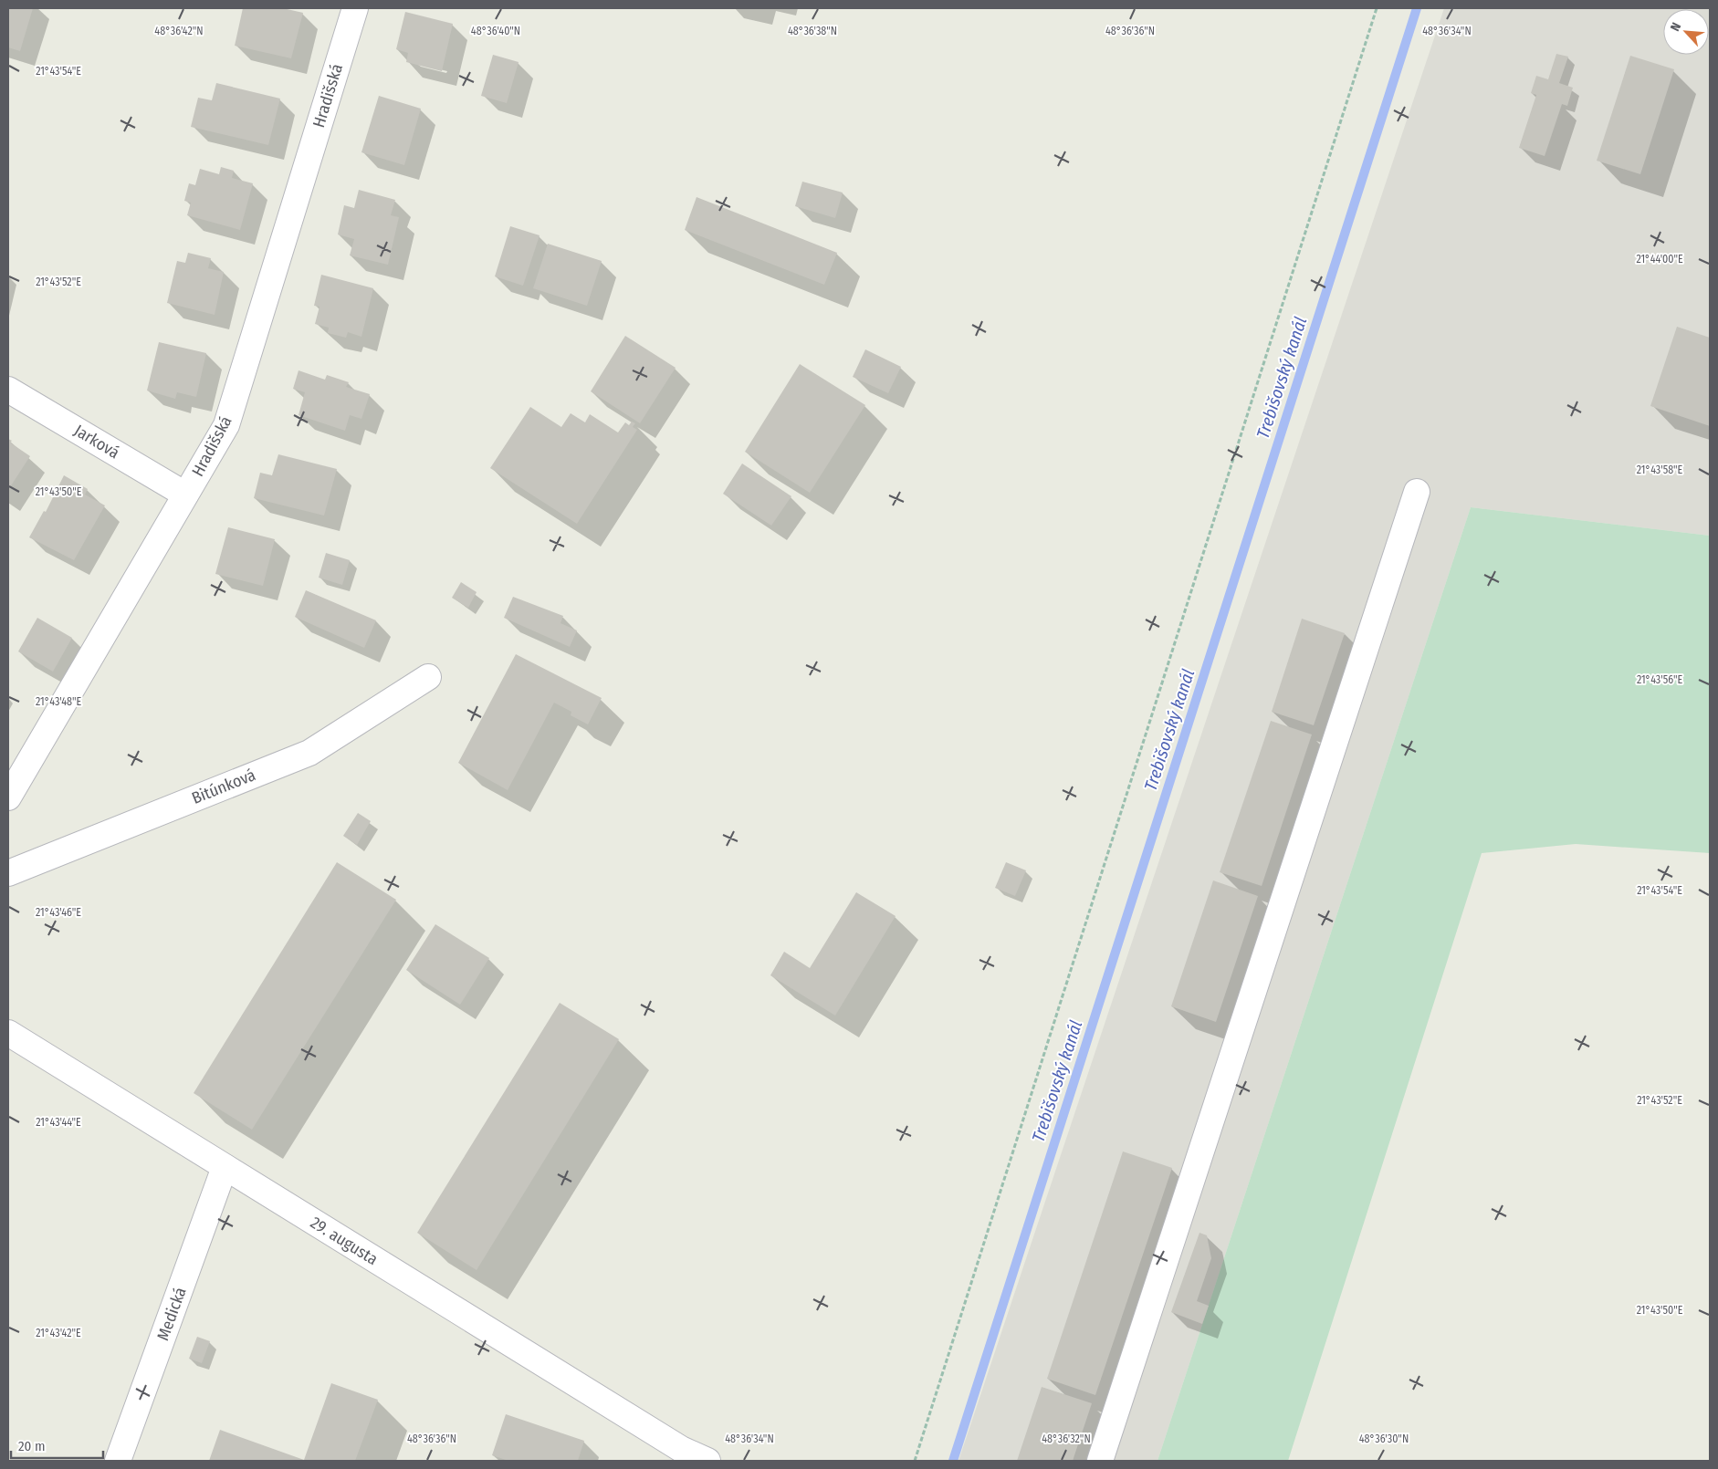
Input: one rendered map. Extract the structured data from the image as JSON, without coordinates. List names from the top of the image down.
{
  "streets": {
    "street": [
      "Hradišská",
      "Jarková",
      "Bitúnková",
      "29. augusta",
      "Medická"
    ]
  },
  "crossings": [
    ["Hradišská", "Jarková"],
    ["29. augusta", "Medická"]
  ],
  "water": ["Trebišovský kanál"],
  "scale_bar": "20 m",
  "north": "top left",
  "coordinates": [
    "48°36'42\"N",
    "48°36'40\"N",
    "48°36'38\"N",
    "48°36'36\"N",
    "48°36'34\"N",
    "21°43'54\"E",
    "21°44'00\"E",
    "21°43'52\"E",
    "21°43'58\"E",
    "21°43'50\"E",
    "21°43'56\"E",
    "21°43'48\"E",
    "21°43'46\"E",
    "21°43'44\"E",
    "21°43'42\"E",
    "48°36'32\"N",
    "48°36'30\"N"
  ]
}
